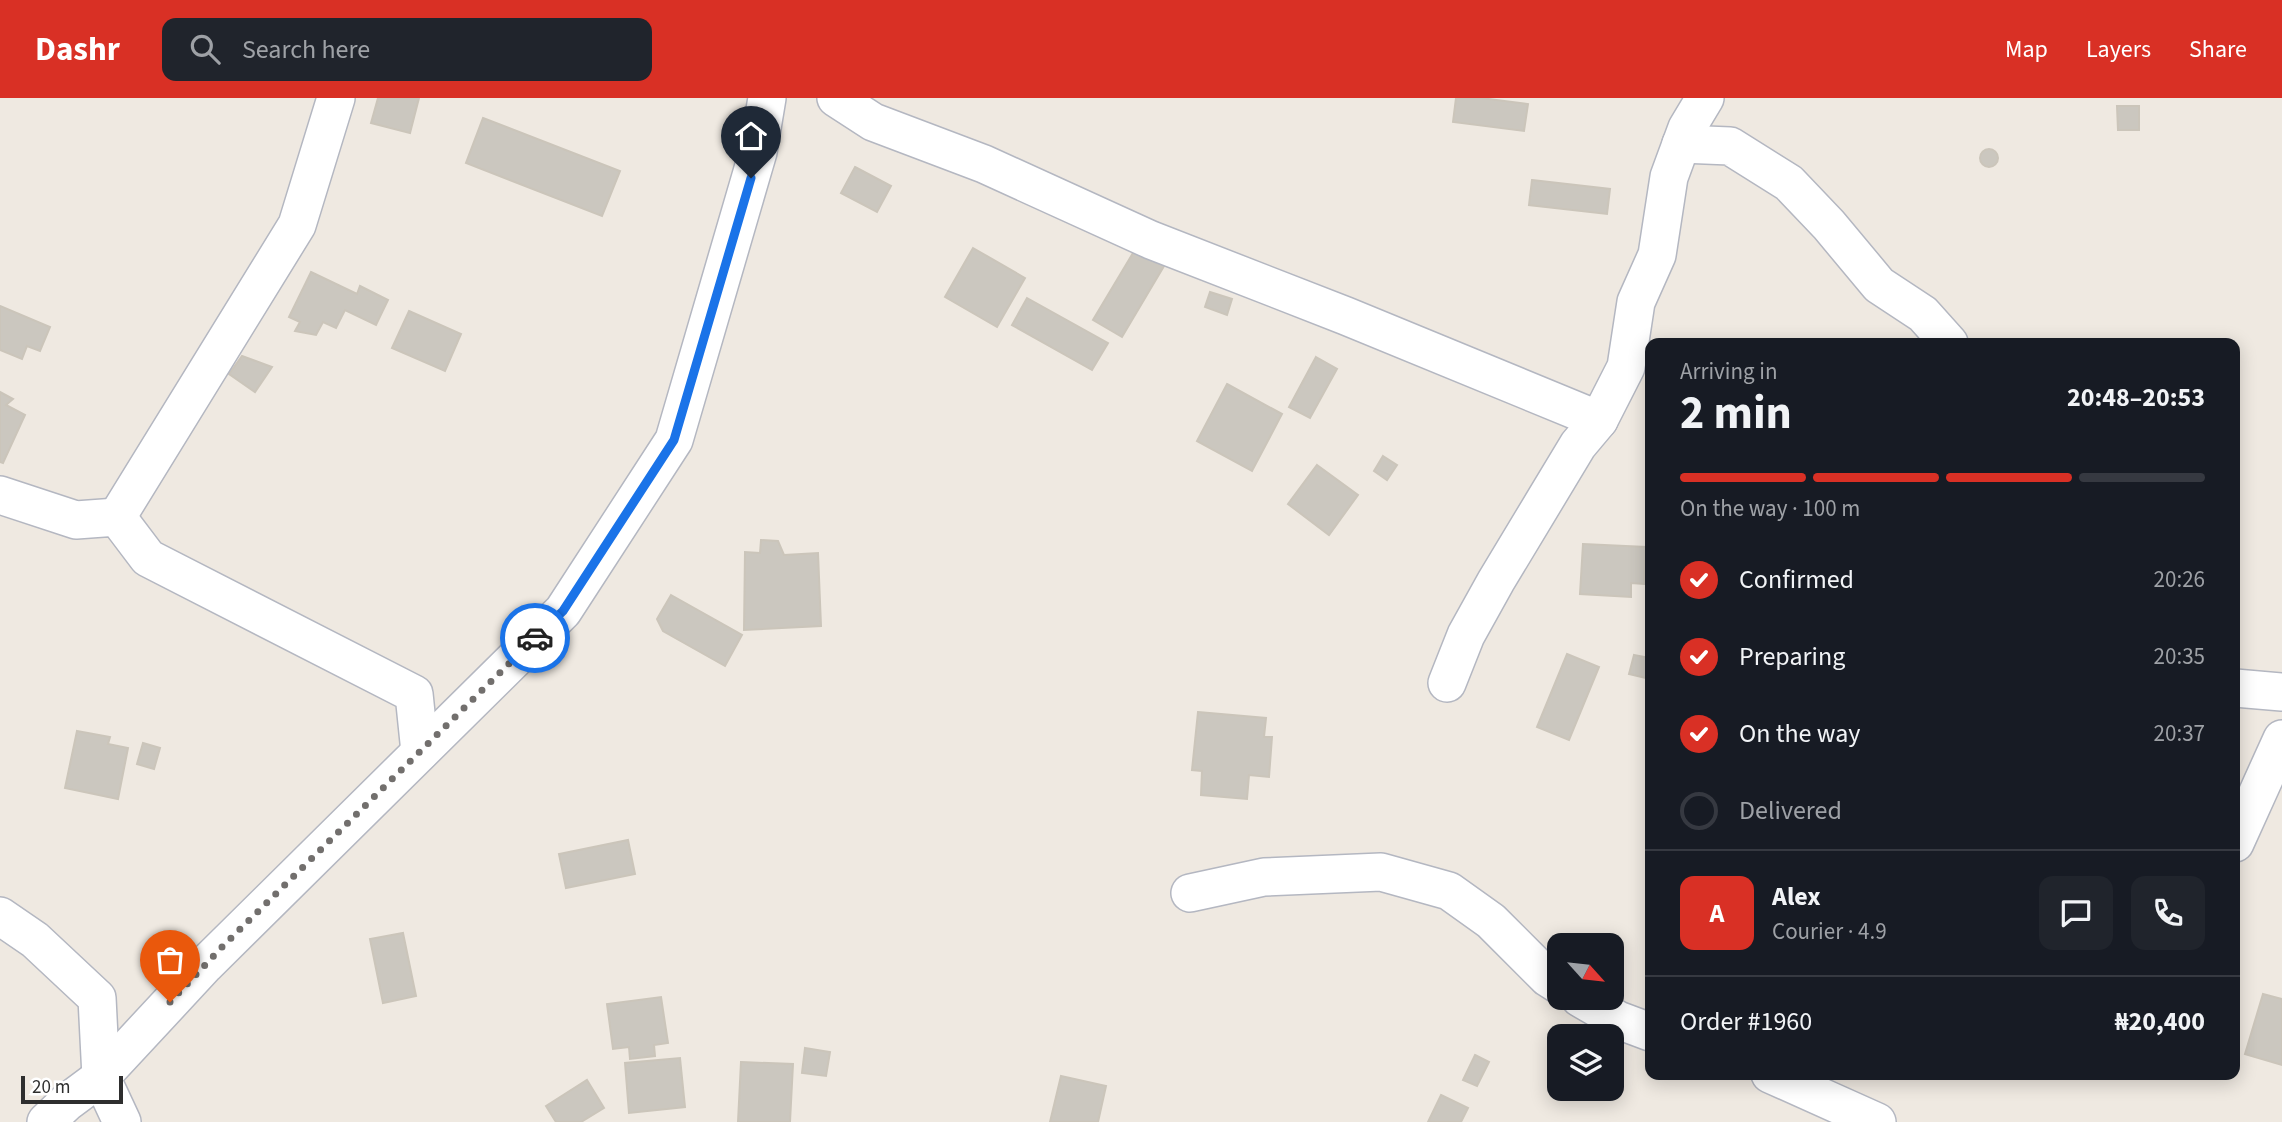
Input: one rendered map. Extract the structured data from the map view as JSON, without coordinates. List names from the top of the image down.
{
  "scale_bar": "20 m",
  "north": "bottom right",
  "page": {
    "header": "Dashr",
    "search": "Search here",
    "nav": ["Map", "Layers", "Share"],
    "heading": ["2 min", "Arriving in", "20:48–20:53"],
    "panel": [
      "Alex",
      "Courier · 4.9",
      "Order #1960",
      "₦20,400"
    ],
    "bar": "On the way · 100 m",
    "list": [
      ["Confirmed", "20:26"],
      ["Preparing", "20:35"],
      ["On the way", "20:37"],
      "Delivered"
    ],
    "round": "A",
    "scale": "20 m"
  }
}
